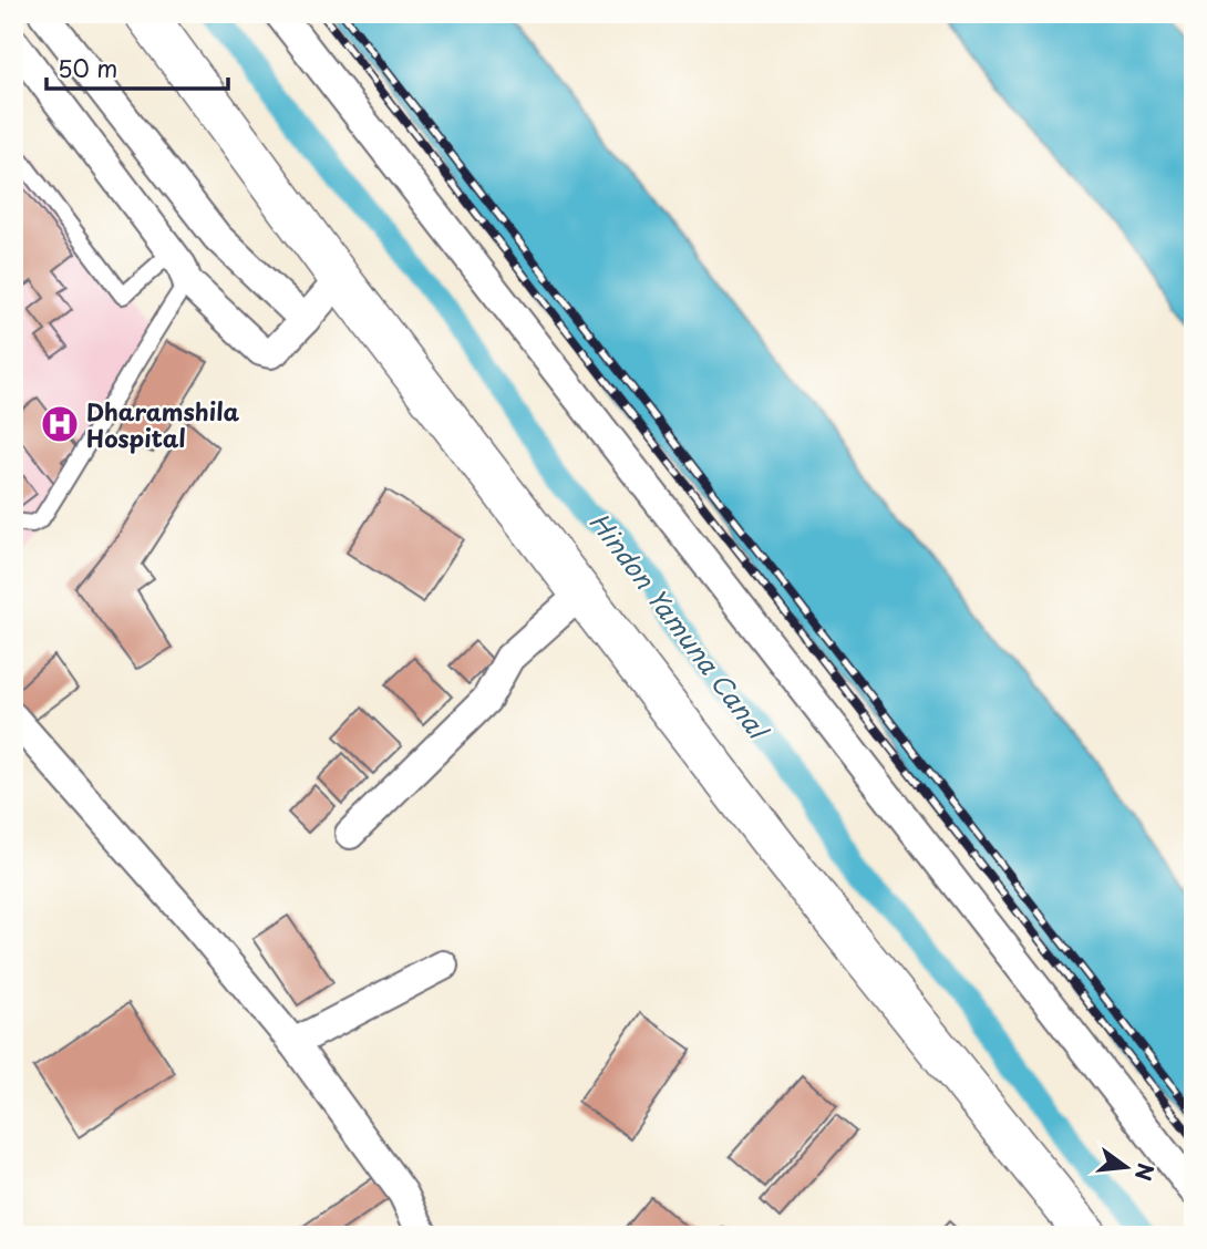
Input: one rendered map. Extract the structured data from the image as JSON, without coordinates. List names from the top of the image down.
{
  "water": ["Hindon Yamuna Canal"],
  "places": {
    "hospital": ["Dharamshila Hospital"]
  },
  "scale_bar": "50 m",
  "north": "right"
}
